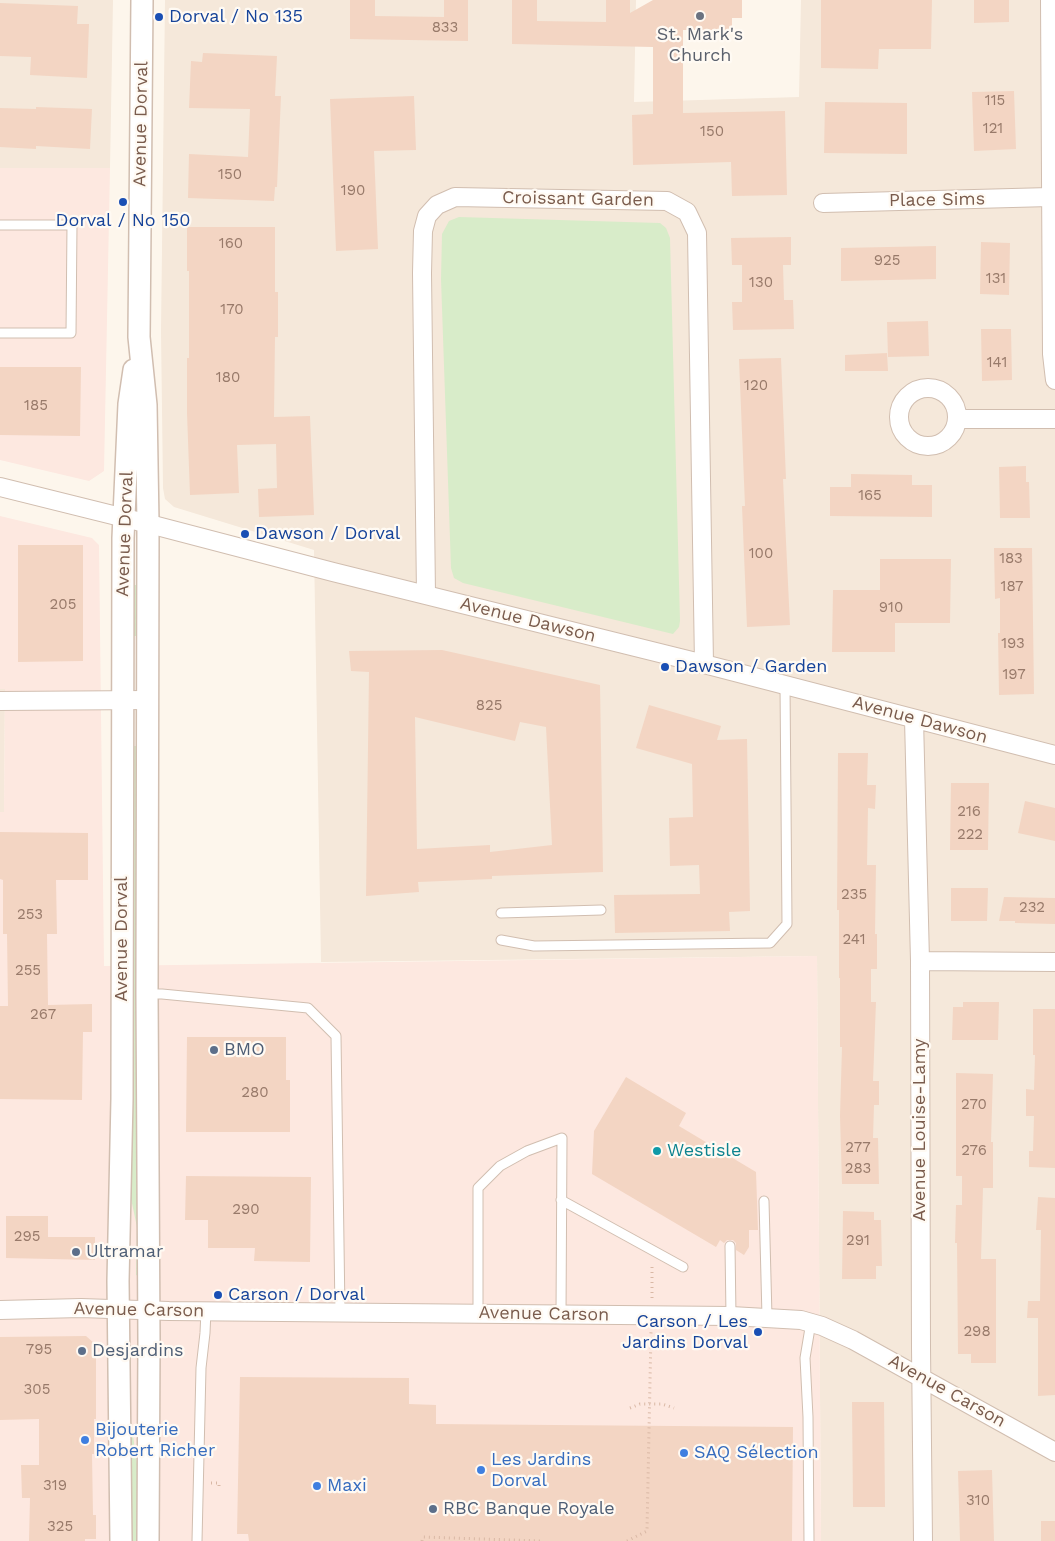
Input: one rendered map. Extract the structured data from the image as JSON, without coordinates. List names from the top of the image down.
{
  "streets": {
    "street": [
      "Avenue Dorval",
      "Croissant Garden",
      "Place Sims",
      "Avenue Dawson",
      "Avenue Louise-Lamy",
      "Avenue Carson"
    ]
  },
  "crossings": [
    ["Avenue Dorval", "Avenue Dawson"],
    ["Avenue Dorval", "Avenue Carson"],
    ["Croissant Garden", "Avenue Dawson"],
    ["Avenue Dawson", "Avenue Louise-Lamy"],
    ["Avenue Louise-Lamy", "Avenue Carson"]
  ],
  "places": [
    "St. Mark's Church",
    "Dorval / No 135",
    "Dorval / No 150",
    "Dawson / Dorval",
    "Dawson / Garden",
    "BMO",
    "Westisle",
    "Ultramar",
    "Carson / Dorval",
    "Carson / Les Jardins Dorval",
    "Desjardins",
    "Bijouterie Robert Richer",
    "SAQ Sélection",
    "Les Jardins Dorval",
    "Maxi",
    "RBC Banque Royale"
  ],
  "house_numbers": [
    "833",
    "115",
    "121",
    "150",
    "150",
    "190",
    "160",
    "925",
    "131",
    "130",
    "170",
    "141",
    "180",
    "120",
    "185",
    "165",
    "100",
    "183",
    "187",
    "205",
    "910",
    "193",
    "197",
    "825",
    "216",
    "222",
    "235",
    "232",
    "253",
    "241",
    "255",
    "267",
    "280",
    "270",
    "277",
    "276",
    "283",
    "290",
    "295",
    "291",
    "298",
    "795",
    "305",
    "319",
    "310",
    "325"
  ]
}
